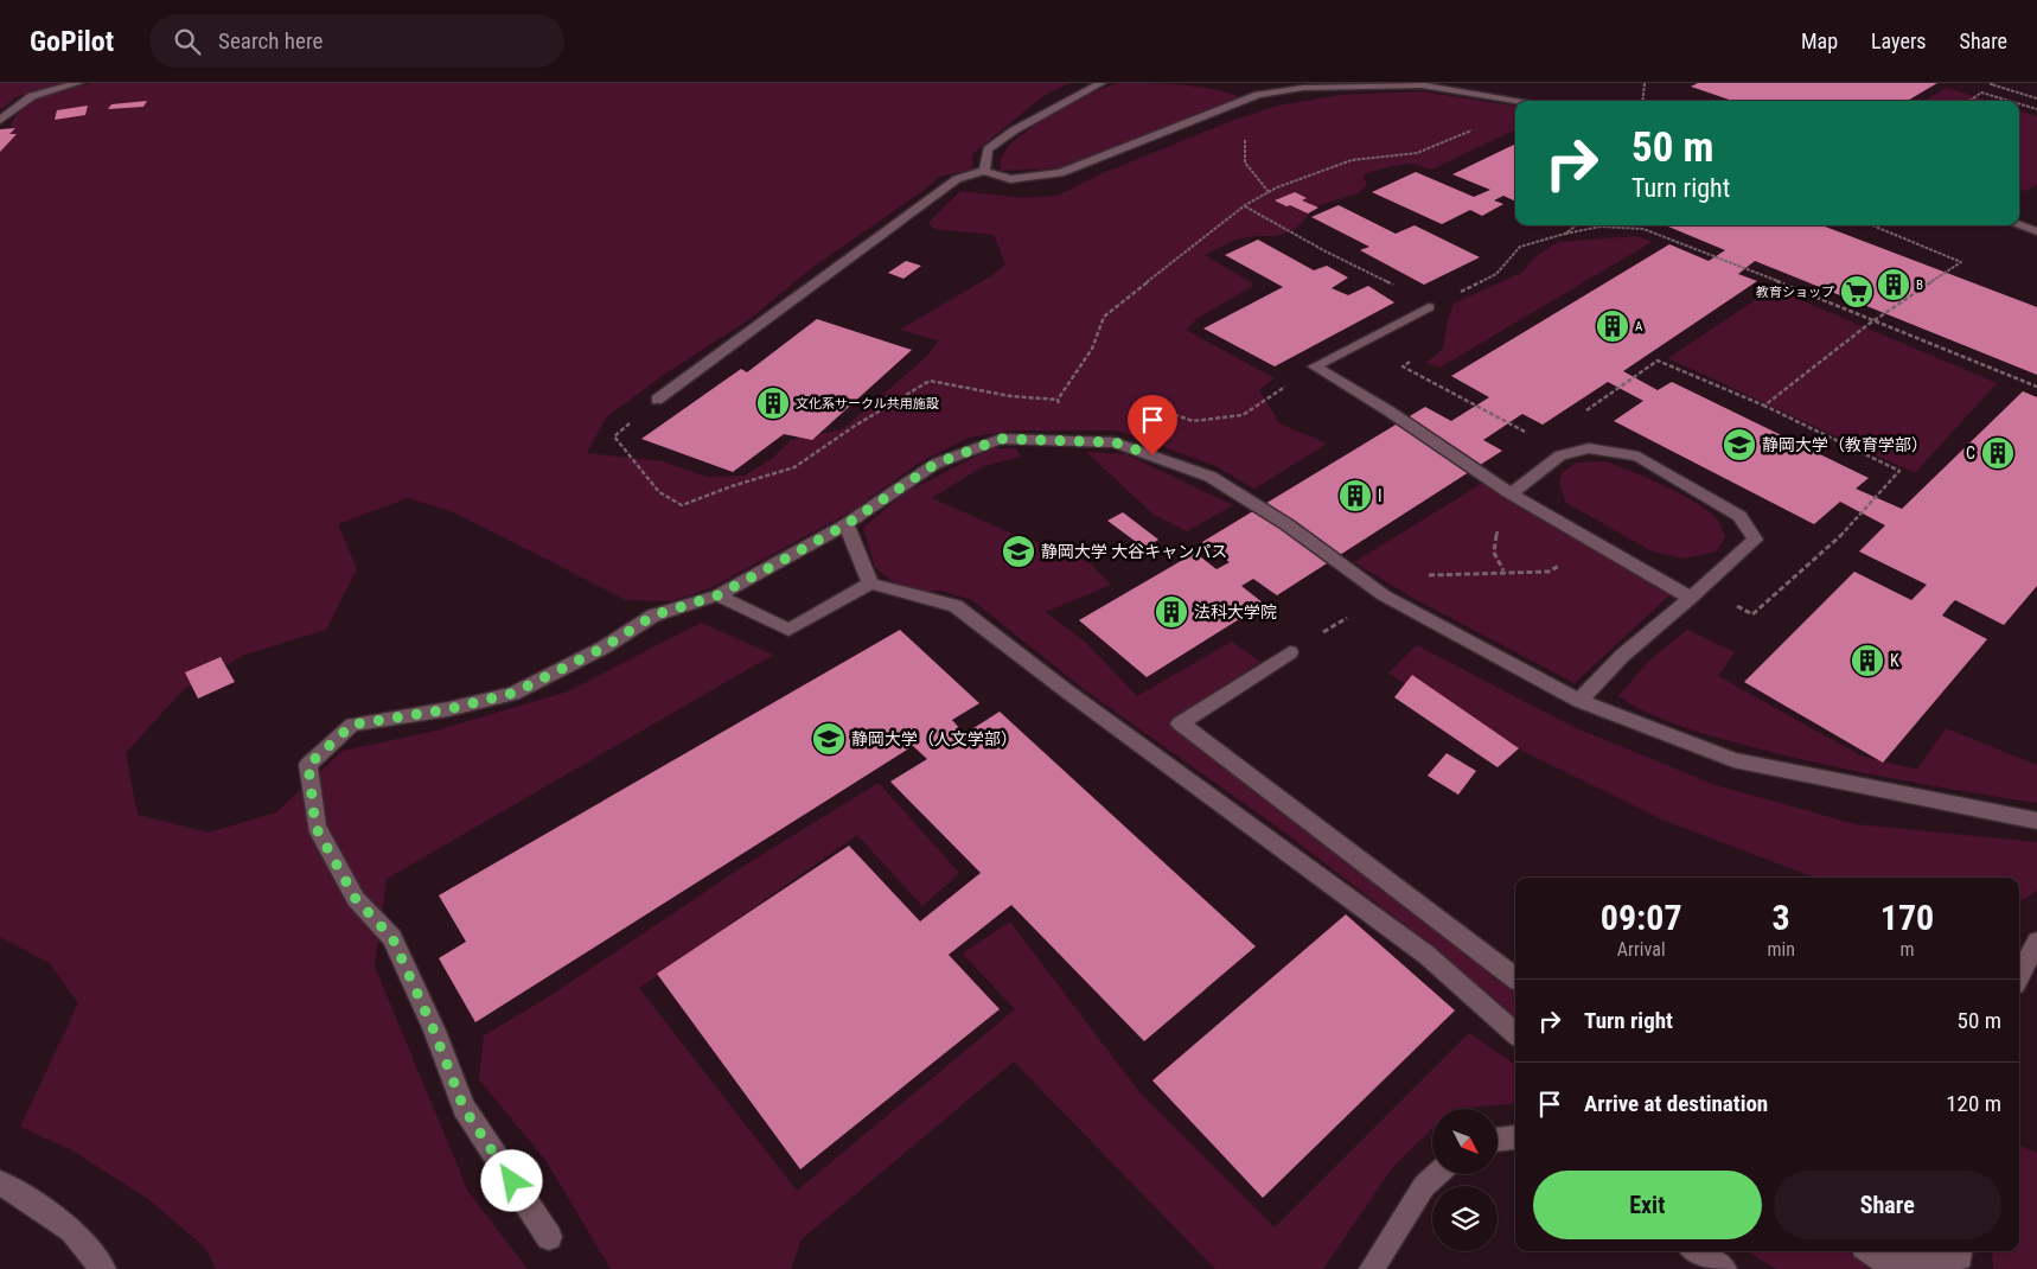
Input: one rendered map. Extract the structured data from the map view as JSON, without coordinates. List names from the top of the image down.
{
  "places": {
    "building": [
      "B",
      "A",
      "文化系サークル共用施設",
      "C",
      "I",
      "法科大学院",
      "K"
    ],
    "supermarket": ["教育ショップ"],
    "school or university": ["静岡大学（教育学部）", "静岡大学 大谷キャンパス", "静岡大学（人文学部）"]
  },
  "north": "bottom right",
  "page": {
    "header": "GoPilot",
    "search": "Search here",
    "nav": ["Map", "Layers", "Share"],
    "turn": ["50 m", "Turn right"],
    "eta": [
      "09:07",
      "Arrival",
      "3",
      "min",
      "170",
      "m"
    ],
    "list": [
      {
        "name": "Turn right",
        "value": "50 m"
      },
      {
        "name": "Arrive at destination",
        "value": "120 m"
      }
    ],
    "buttons": ["Exit", "Share"]
  }
}
